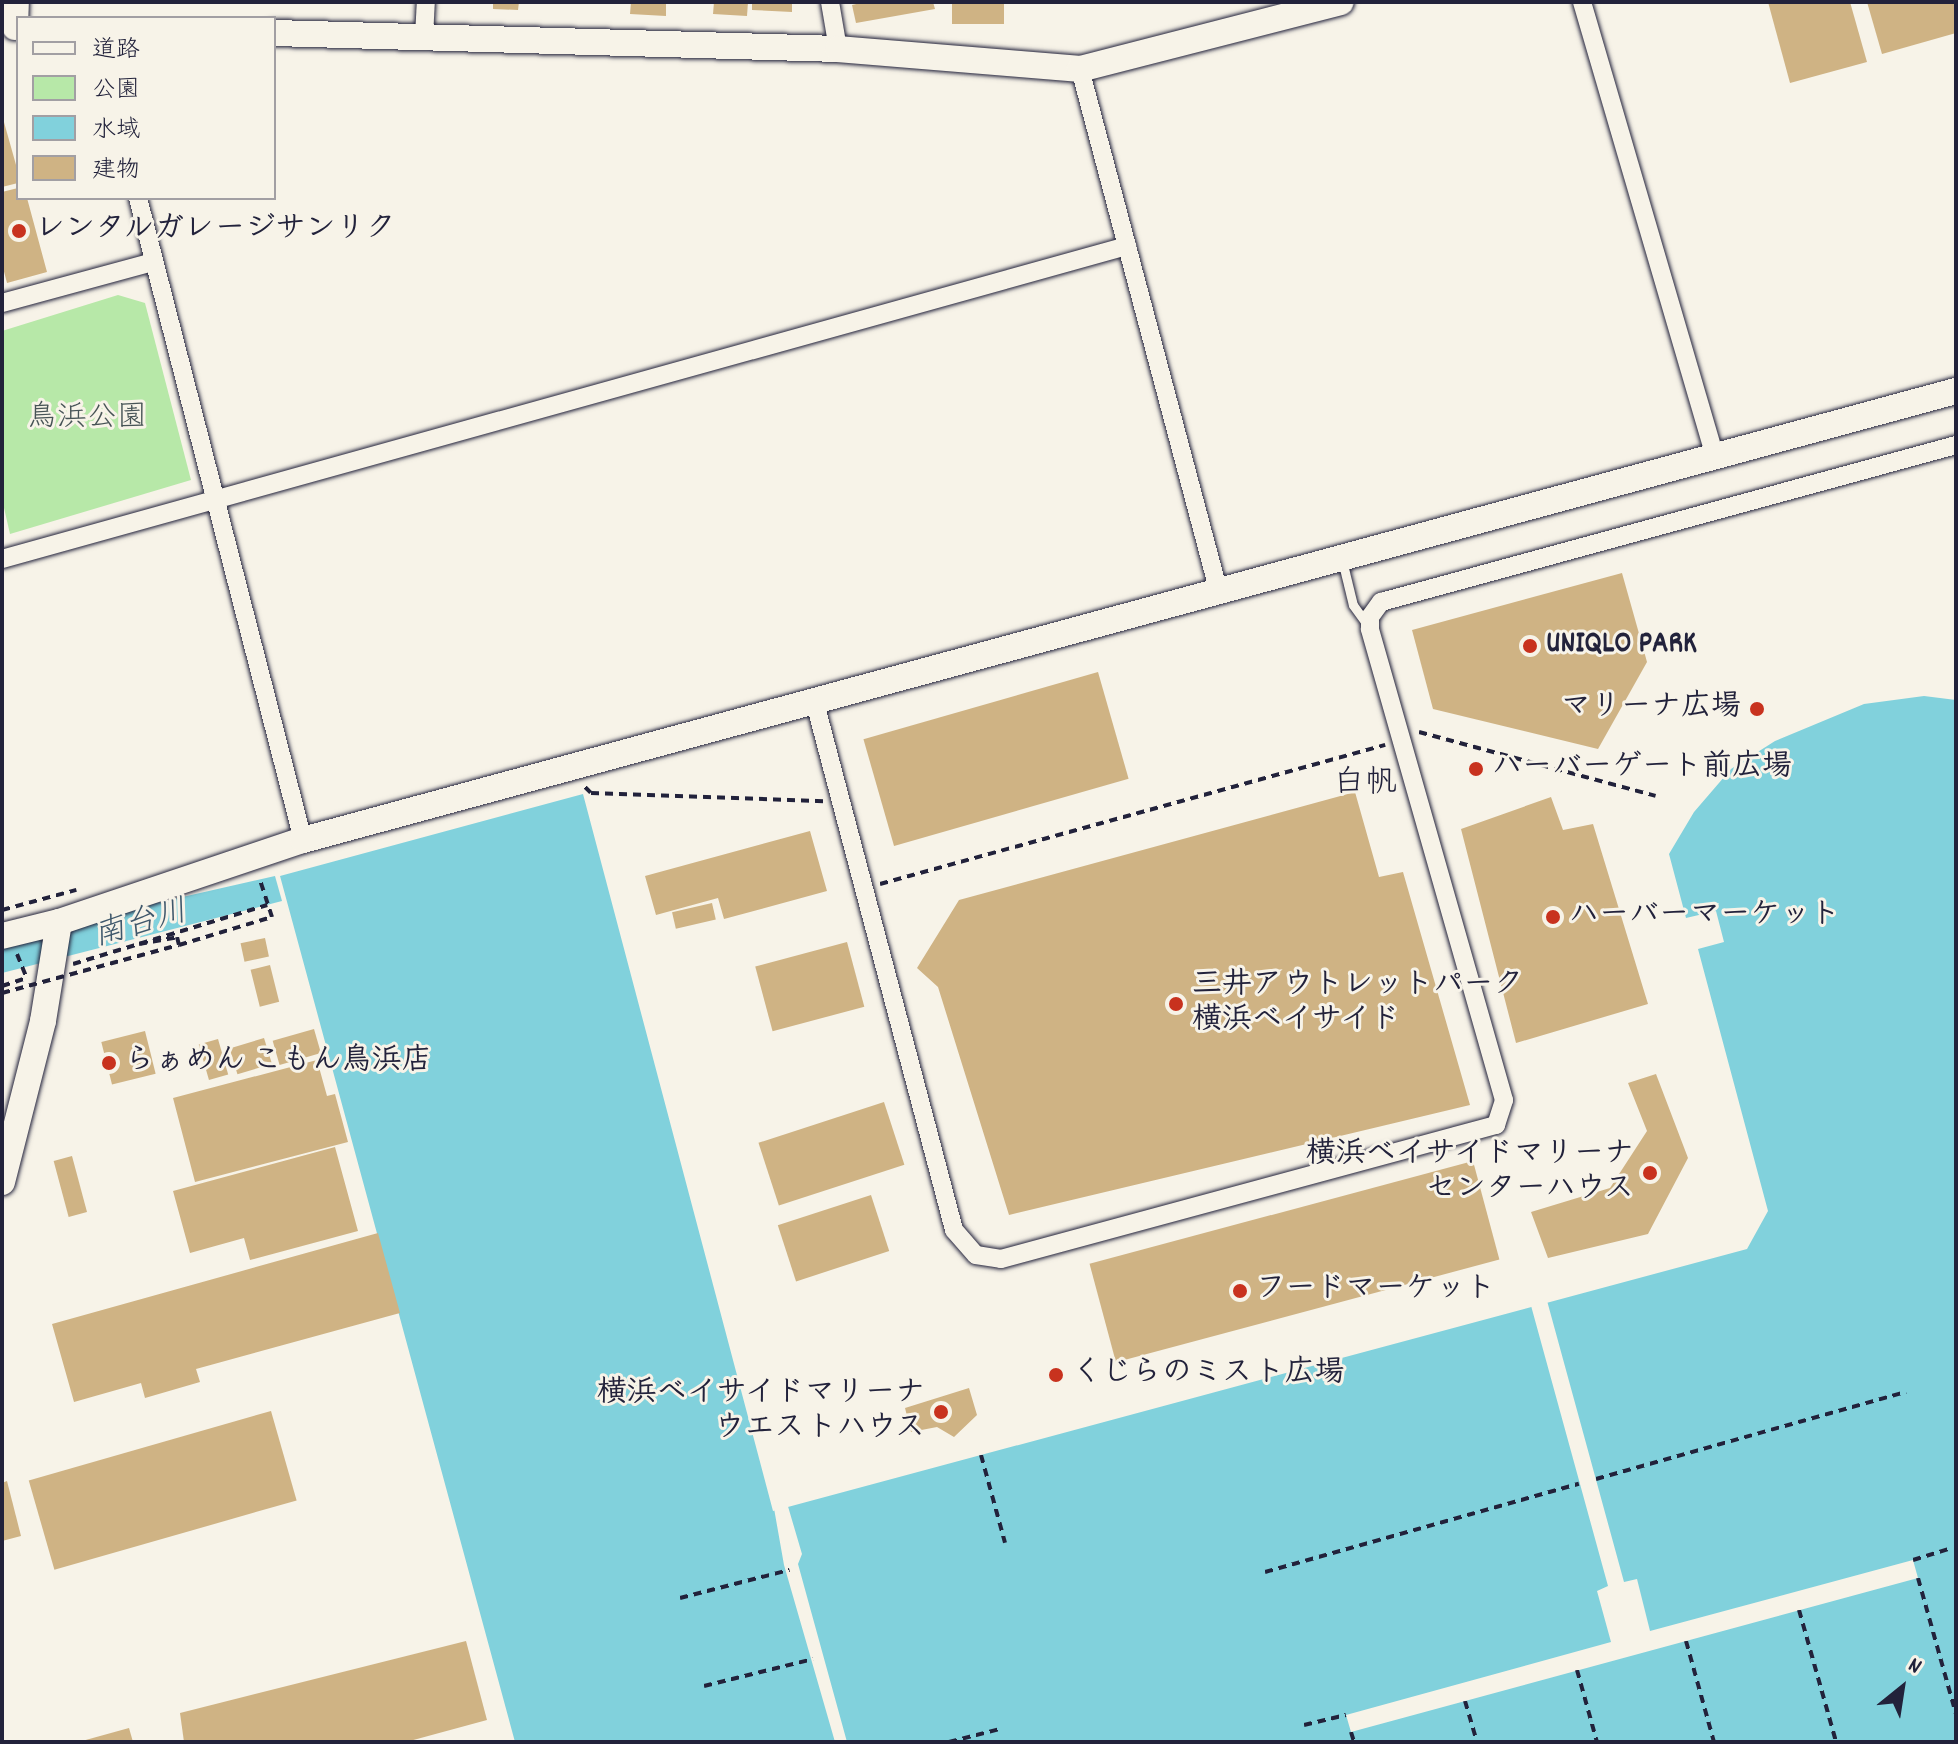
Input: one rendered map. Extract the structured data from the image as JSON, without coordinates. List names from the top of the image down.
{
  "districts": ["白帆"],
  "water": ["南台川"],
  "parks": ["鳥浜公園"],
  "places": [
    "レンタルガレージサンリク",
    "UNIQLO PARK",
    "マリーナ広場",
    "ハーバーゲート前広場",
    "ハーバーマーケット",
    "三井アウトレットパーク 横浜ベイサイド",
    "らぁめん こもん鳥浜店",
    "横浜ベイサイドマリーナ センターハウス",
    "フードマーケット",
    "くじらのミスト広場",
    "横浜ベイサイドマリーナ ウエストハウス"
  ],
  "legend": [
    "道路",
    "公園",
    "水域",
    "建物"
  ],
  "north": "top right"
}
